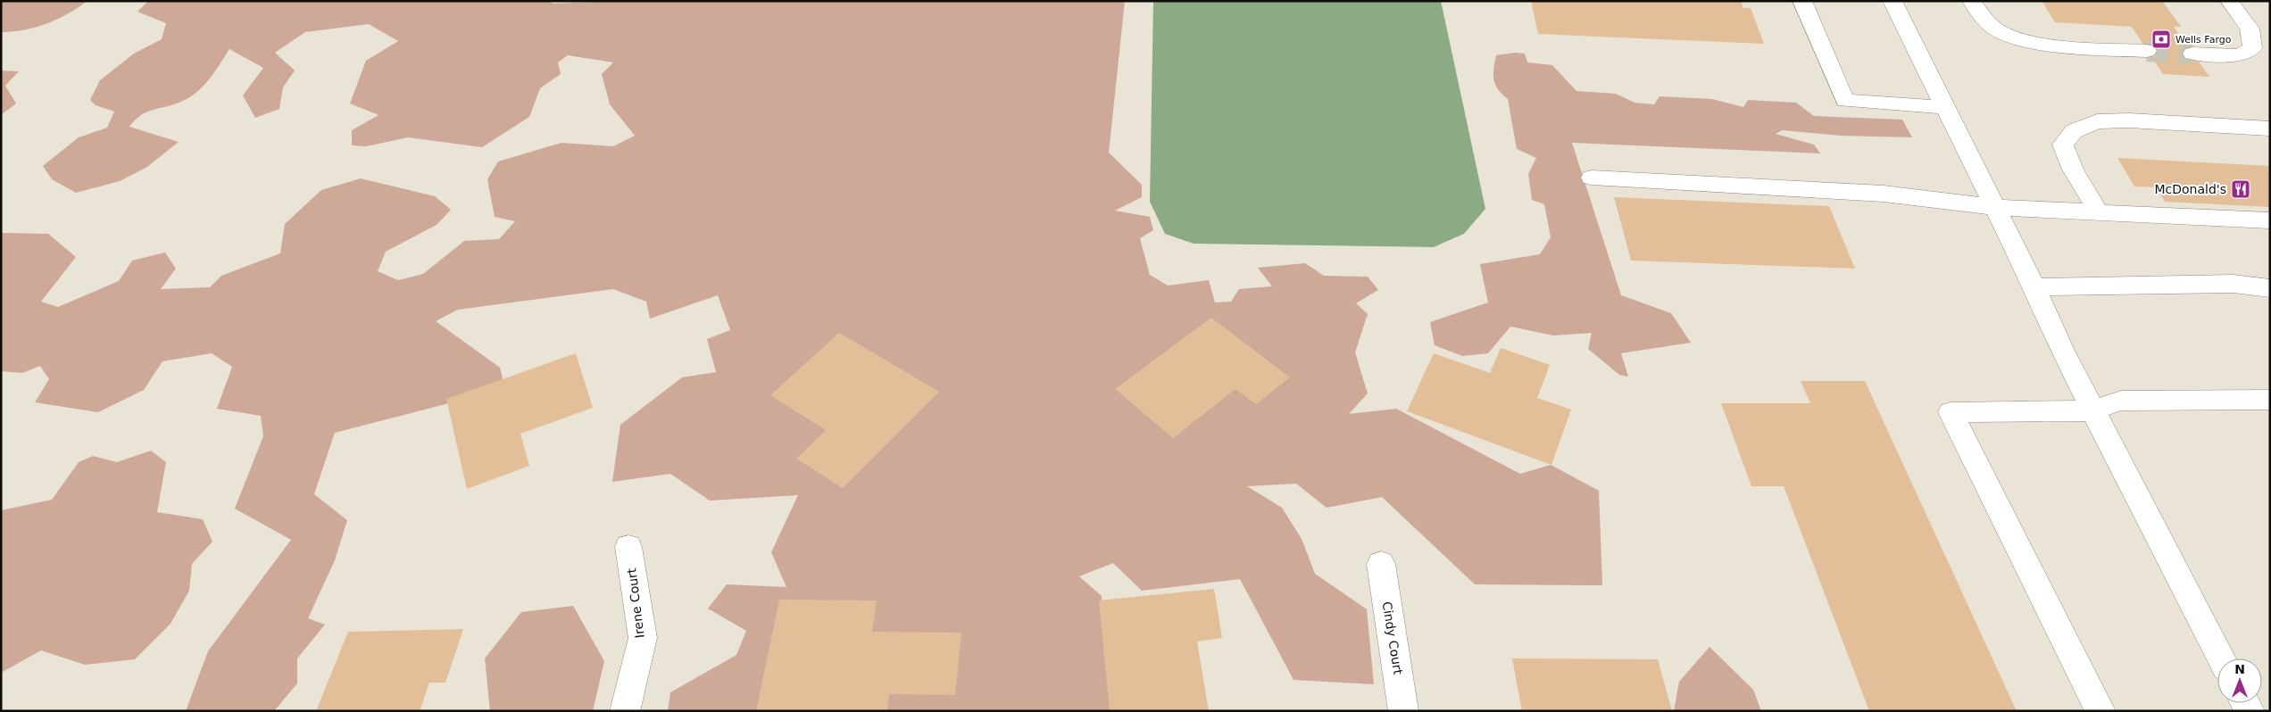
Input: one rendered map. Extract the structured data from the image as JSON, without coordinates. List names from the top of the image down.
{
  "streets": {
    "street": ["Irene Court", "Cindy Court"]
  },
  "places": {
    "bank": ["Wells Fargo"],
    "restaurant": ["McDonald's"]
  },
  "north": "top"
}
